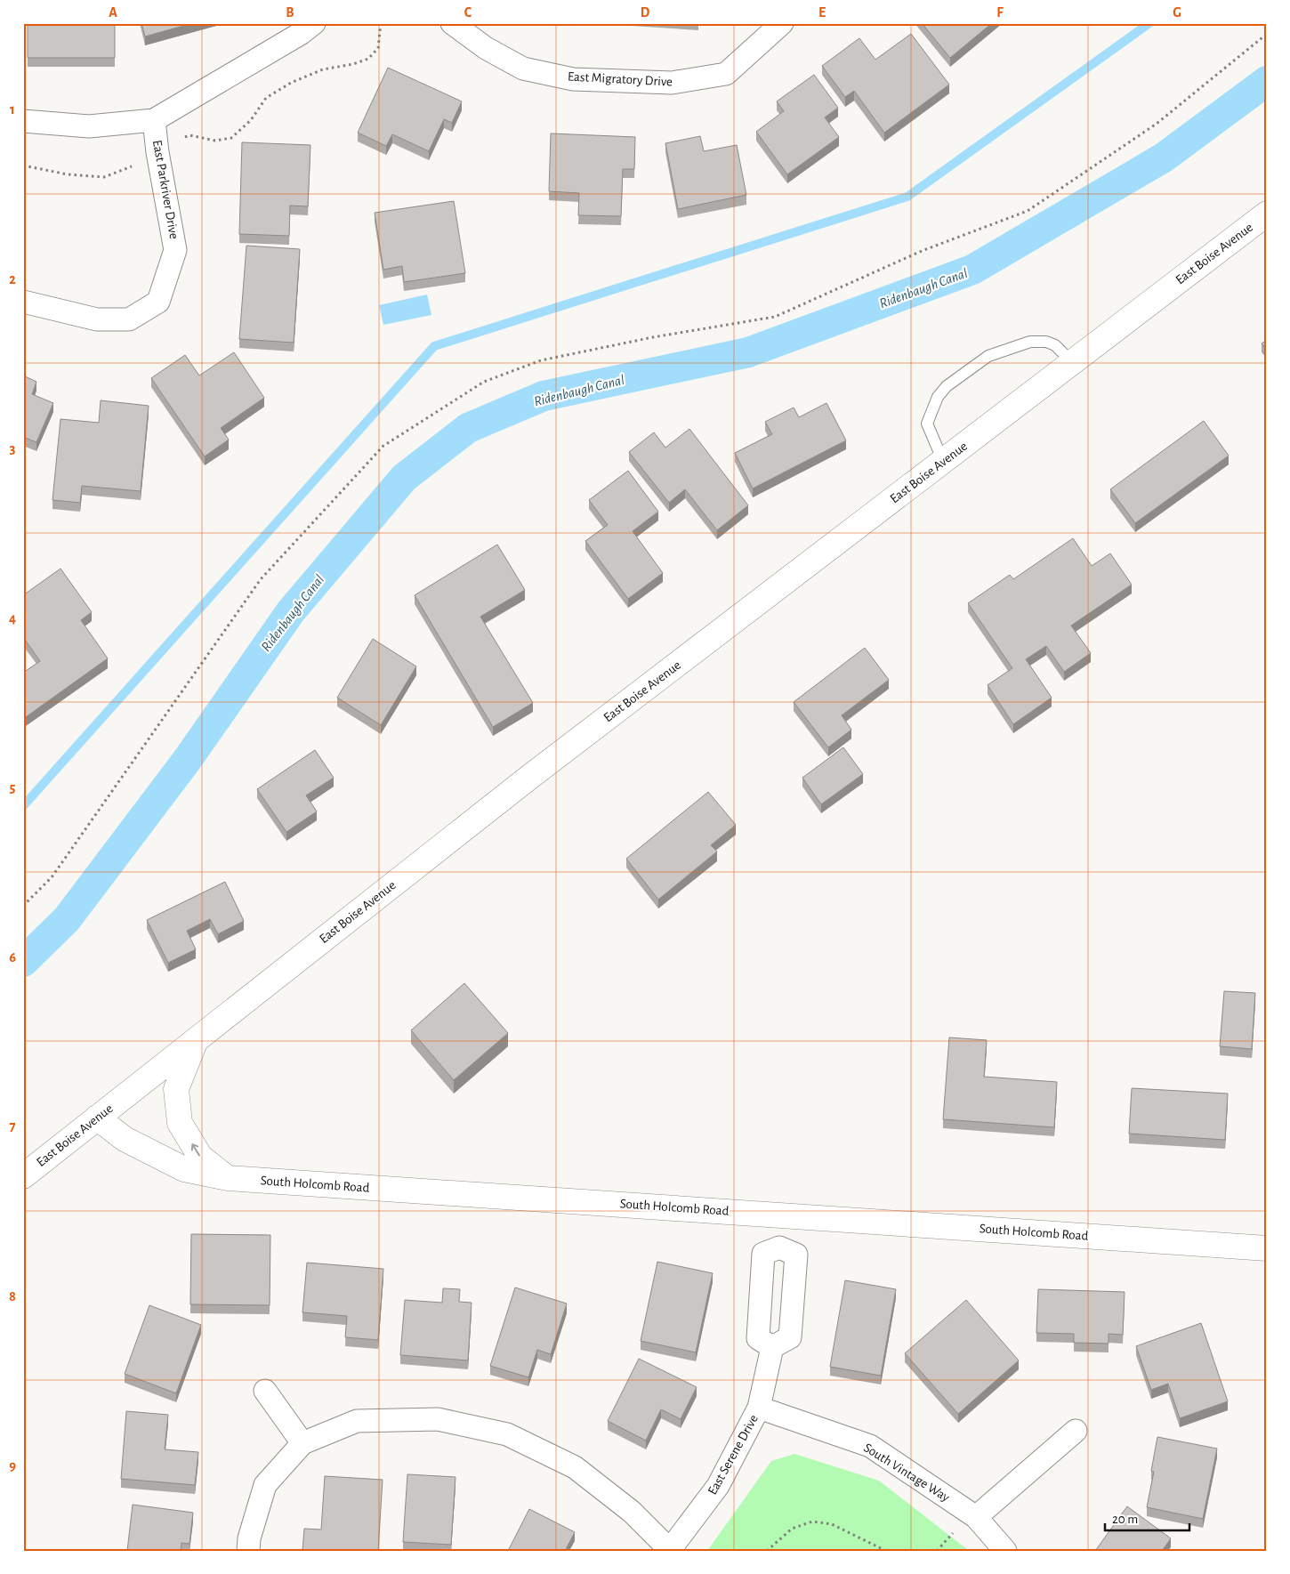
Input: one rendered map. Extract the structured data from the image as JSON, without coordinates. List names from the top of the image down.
{
  "streets": {
    "street": [
      "East Migratory Drive",
      "East Parkriver Drive",
      "East Boise Avenue",
      "South Holcomb Road",
      "East Serene Drive",
      "South Vintage Way"
    ]
  },
  "crossings": [
    ["East Boise Avenue", "South Holcomb Road"],
    ["East Serene Drive", "South Vintage Way"]
  ],
  "water": ["Ridenbaugh Canal"],
  "scale_bar": "20 m",
  "grid": {
    "columns": [
      "A",
      "B",
      "C",
      "D",
      "E",
      "F",
      "G"
    ],
    "rows": [
      "1",
      "2",
      "3",
      "4",
      "5",
      "6",
      "7",
      "8",
      "9"
    ]
  }
}
